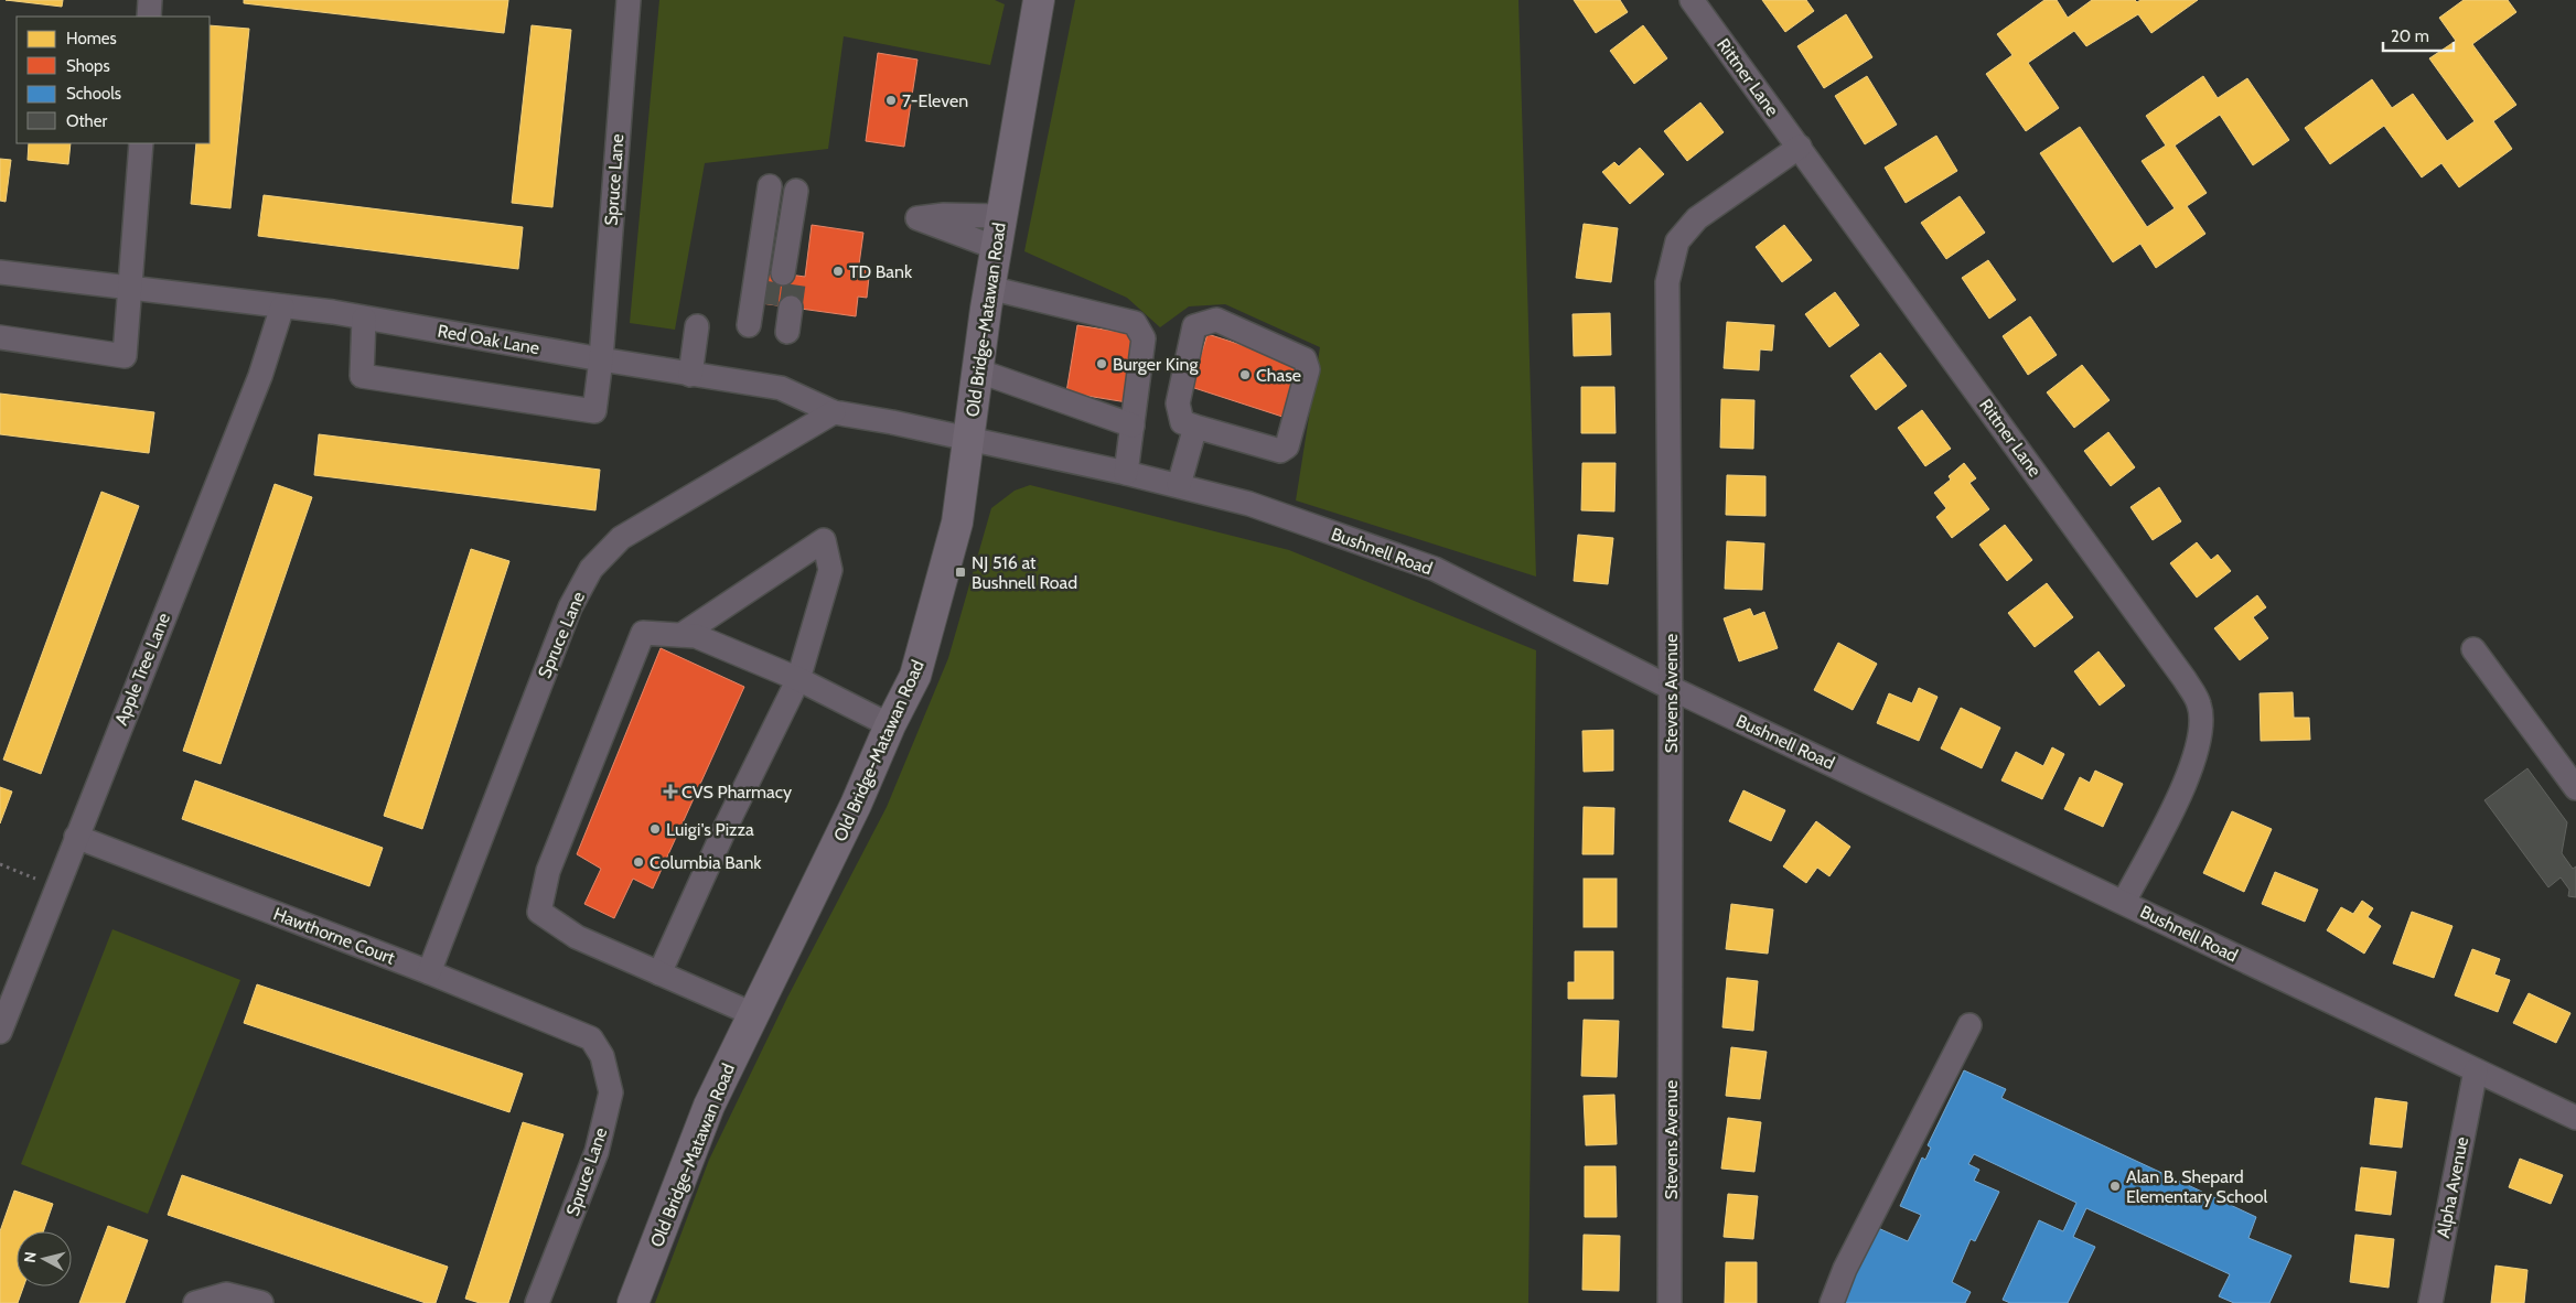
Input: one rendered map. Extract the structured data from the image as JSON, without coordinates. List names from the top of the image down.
{
  "streets": {
    "main road": ["Old Bridge-Matawan Road"],
    "street": [
      "Rittner Lane",
      "Spruce Lane",
      "Red Oak Lane",
      "Bushnell Road",
      "Apple Tree Lane",
      "Stevens Avenue",
      "Hawthorne Court",
      "Alpha Avenue"
    ]
  },
  "crossings": [
    ["Rittner Lane", "Bushnell Road"],
    ["Rittner Lane", "Stevens Avenue"],
    ["Spruce Lane", "Red Oak Lane"],
    ["Spruce Lane", "Hawthorne Court"],
    ["Old Bridge-Matawan Road", "Red Oak Lane"],
    ["Old Bridge-Matawan Road", "Bushnell Road"],
    ["Red Oak Lane", "Bushnell Road"],
    ["Red Oak Lane", "Apple Tree Lane"],
    ["Bushnell Road", "Stevens Avenue"],
    ["Bushnell Road", "Alpha Avenue"],
    ["Apple Tree Lane", "Hawthorne Court"]
  ],
  "places": {
    "other": [
      "7-Eleven",
      "TD Bank",
      "Burger King",
      "Chase",
      "Luigi's Pizza",
      "Columbia Bank",
      "Alan B. Shepard Elementary School"
    ],
    "transit": ["NJ 516 at Bushnell Road"],
    "health": ["CVS Pharmacy"]
  },
  "legend": [
    "Homes",
    "Shops",
    "Schools",
    "Other"
  ],
  "scale_bar": "20 m",
  "north": "left"
}
